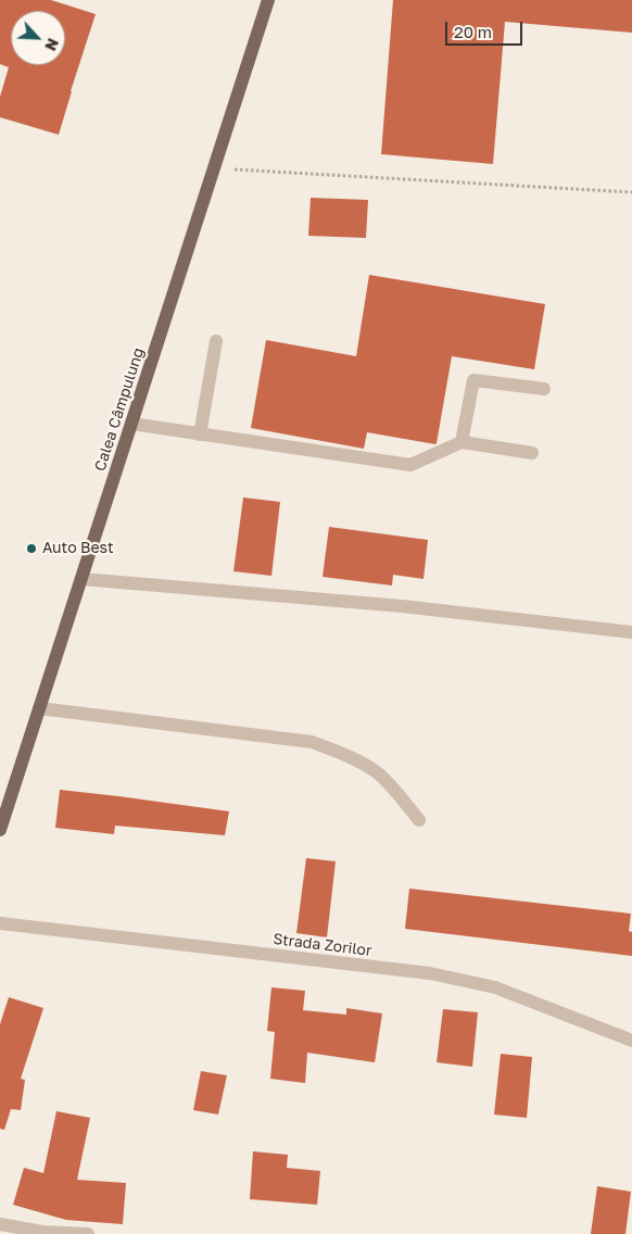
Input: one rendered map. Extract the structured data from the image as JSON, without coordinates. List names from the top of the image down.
{
  "streets": {
    "main road": ["Calea Câmpulung"],
    "street": ["Strada Zorilor"]
  },
  "places": ["Auto Best"],
  "scale_bar": "20 m",
  "north": "bottom right"
}
